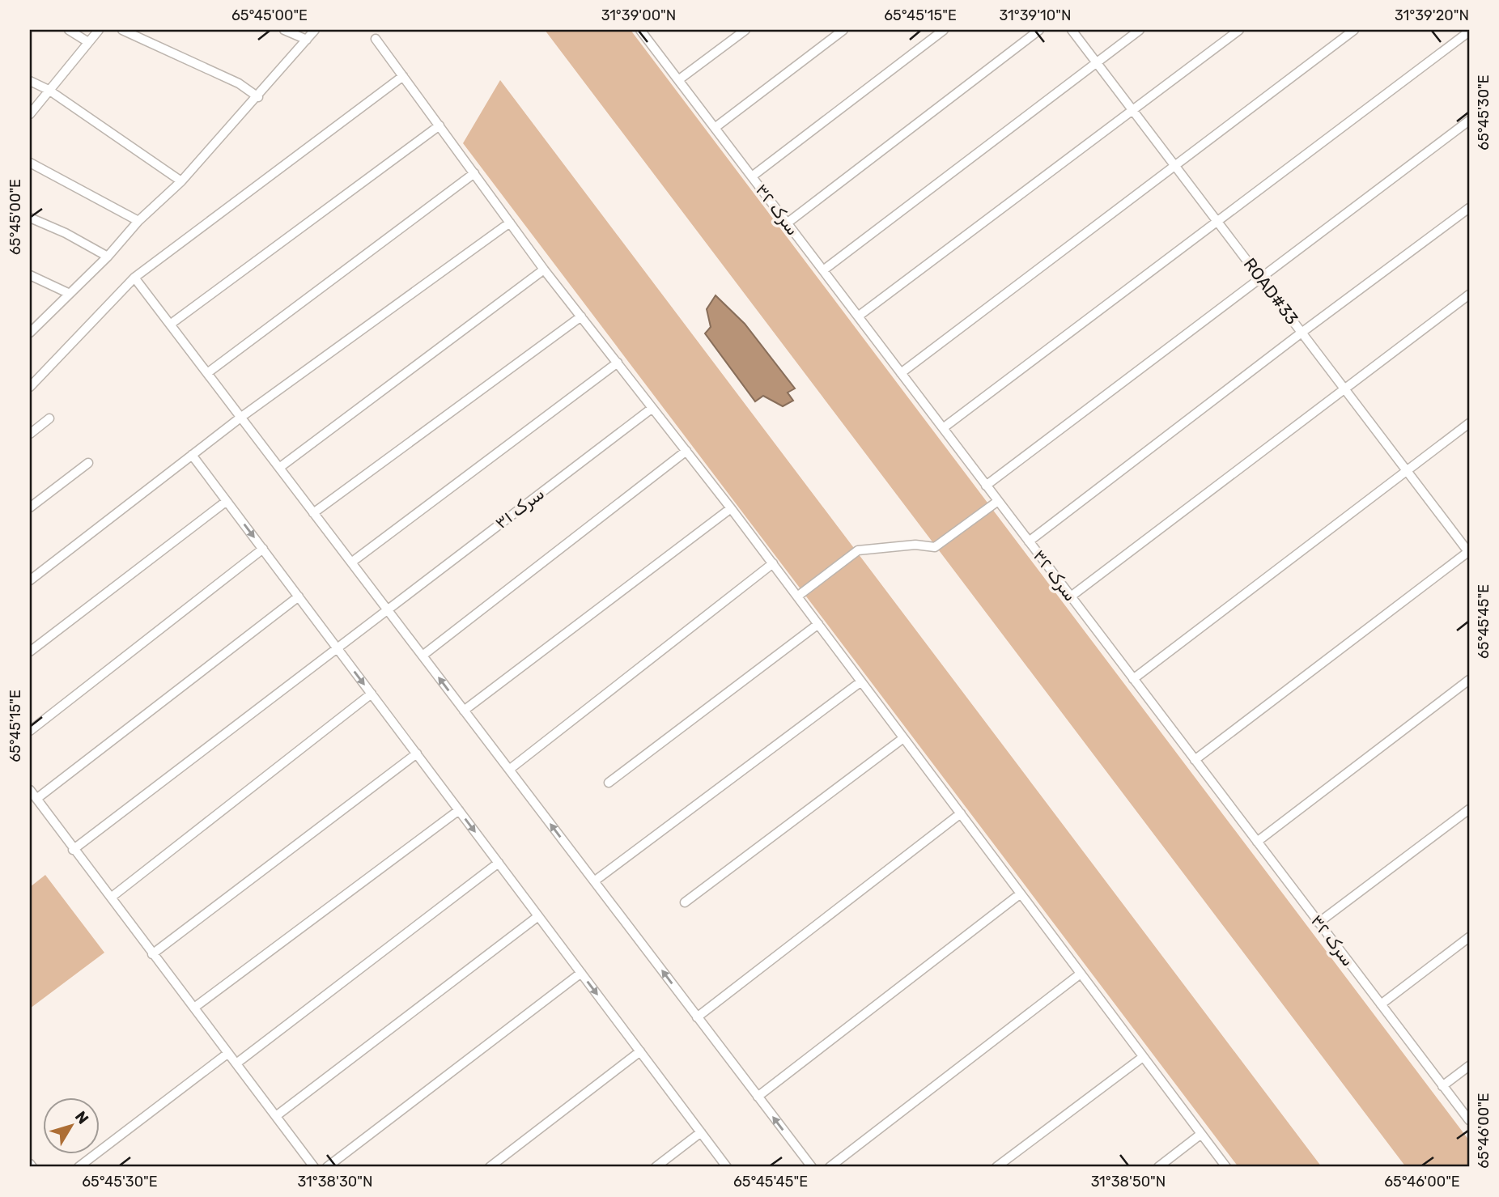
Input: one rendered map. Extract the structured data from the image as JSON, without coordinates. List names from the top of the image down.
{
  "streets": {
    "street": ["سرک ۳۲", "ROAD#33", "سرک ۳۱"]
  },
  "north": "top right",
  "coordinates": [
    "65°45'00\"E",
    "31°39'00\"N",
    "65°45'15\"E",
    "31°39'10\"N",
    "31°39'20\"N",
    "65°45'30\"E",
    "65°45'45\"E",
    "65°46'00\"E",
    "31°38'30\"N",
    "31°38'50\"N"
  ]
}
